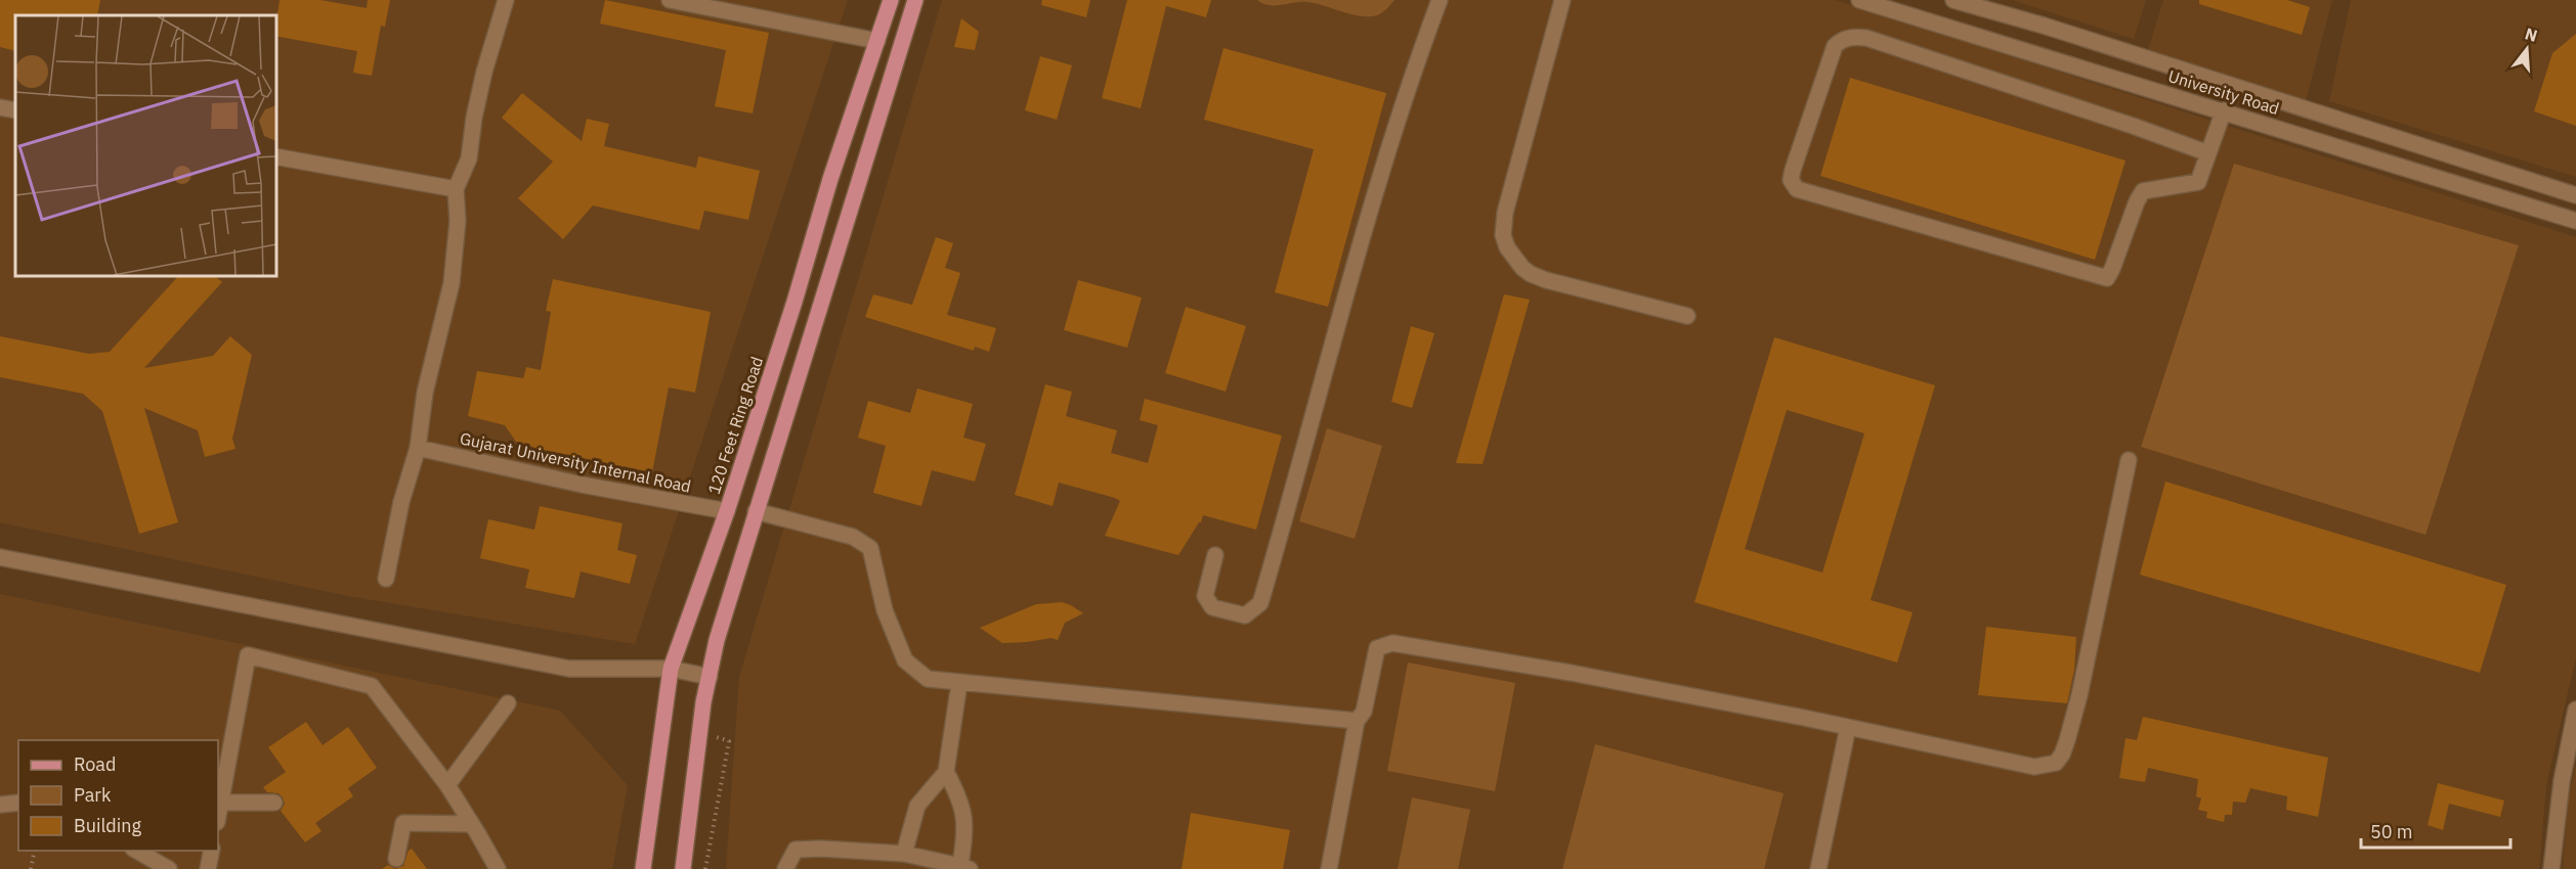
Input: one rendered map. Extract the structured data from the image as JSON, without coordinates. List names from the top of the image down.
{
  "streets": {
    "main road": ["120 Feet Ring Road"],
    "street": ["University Road", "Gujarat University Internal Road"]
  },
  "crossings": [
    ["120 Feet Ring Road", "Gujarat University Internal Road"]
  ],
  "legend": ["Road", "Park", "Building"],
  "scale_bar": "50 m",
  "north": "top"
}
